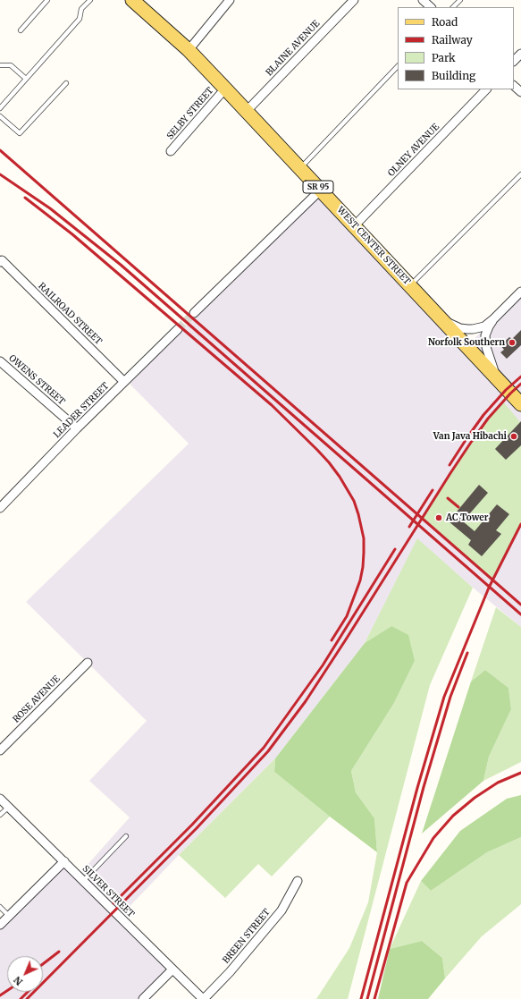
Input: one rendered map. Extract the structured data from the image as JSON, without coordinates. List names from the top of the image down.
{
  "streets": {
    "main road": ["SR 95", "WEST CENTER STREET"],
    "street": [
      "BLAINE AVENUE",
      "SELBY STREET",
      "OLNEY AVENUE",
      "RAILROAD STREET",
      "OWENS STREET",
      "LEADER STREET",
      "ROSE AVENUE",
      "SILVER STREET",
      "BREEN STREET"
    ]
  },
  "crossings": [
    ["BLAINE AVENUE", "WEST CENTER STREET"],
    ["SELBY STREET", "WEST CENTER STREET"],
    ["OLNEY AVENUE", "WEST CENTER STREET"],
    ["RAILROAD STREET", "LEADER STREET"],
    ["OWENS STREET", "LEADER STREET"],
    ["SILVER STREET", "BREEN STREET"]
  ],
  "places": ["Norfolk Southern", "Van Java Hibachi", "AC Tower"],
  "legend": [
    "Road",
    "Railway",
    "Park",
    "Building"
  ],
  "north": "bottom left"
}
